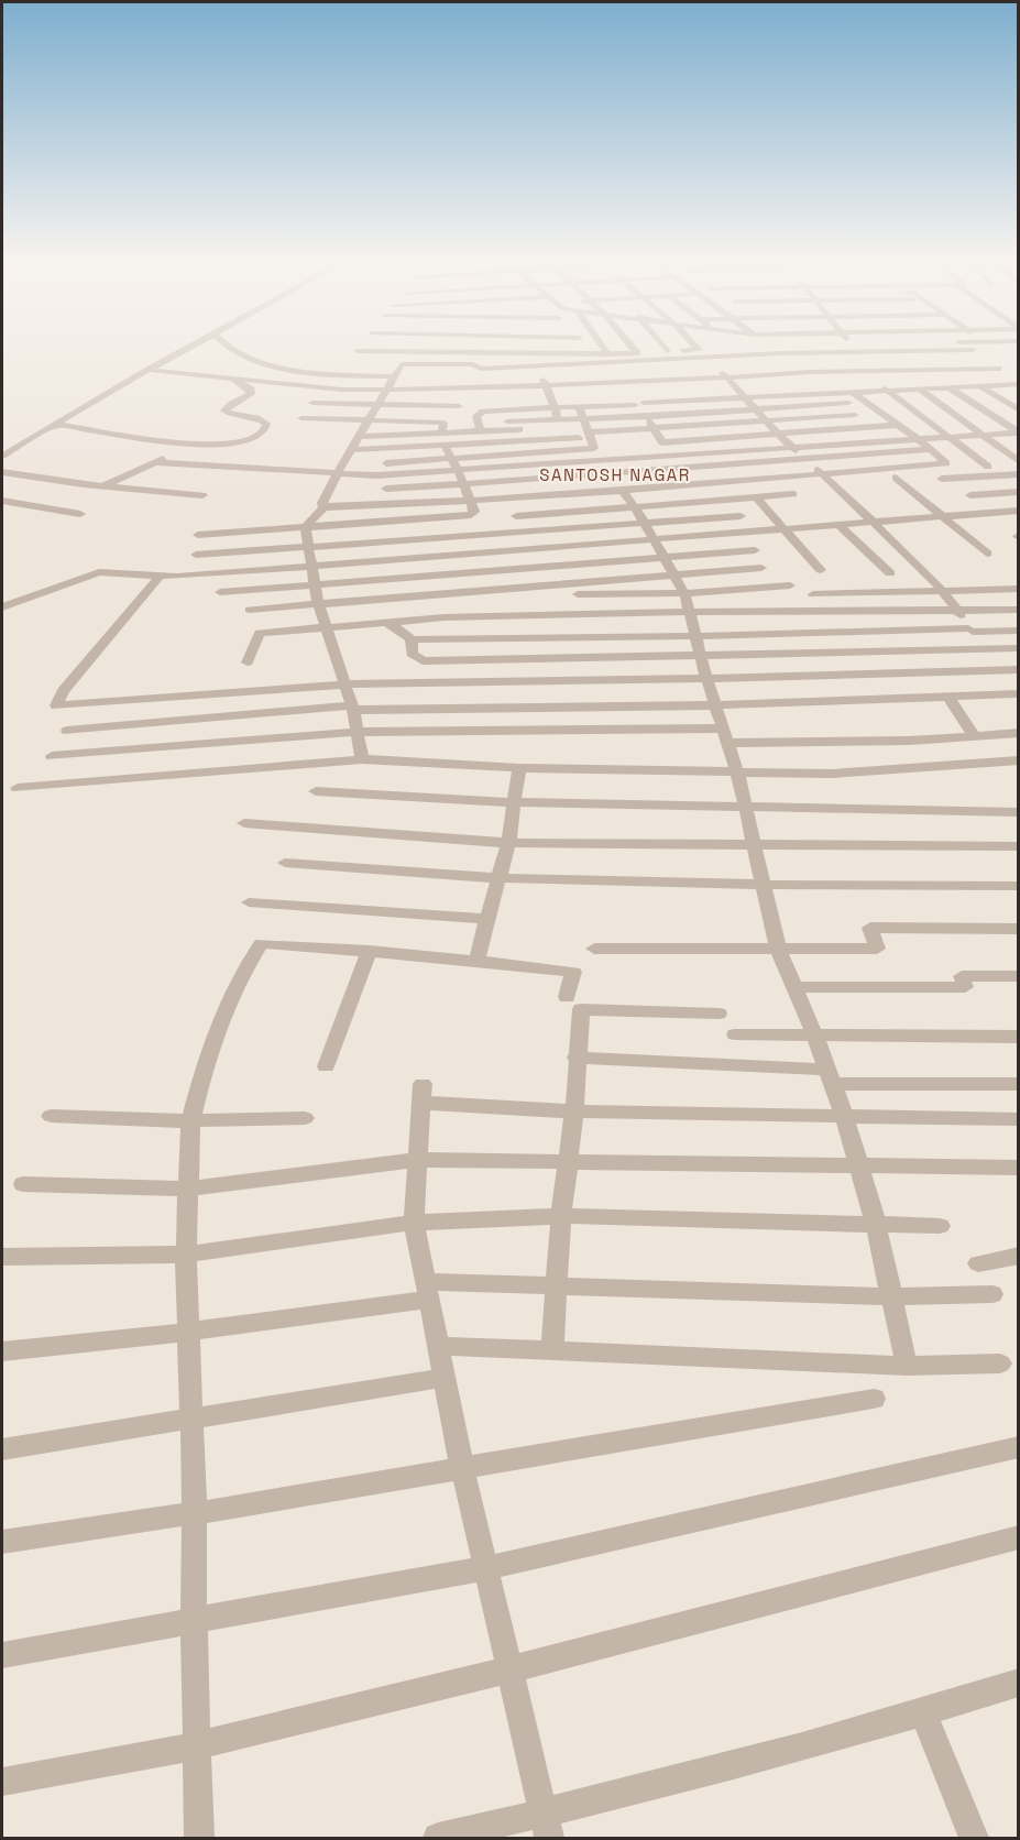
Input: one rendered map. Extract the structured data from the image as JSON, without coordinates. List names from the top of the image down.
{
  "districts": ["SANTOSH NAGAR"]
}
